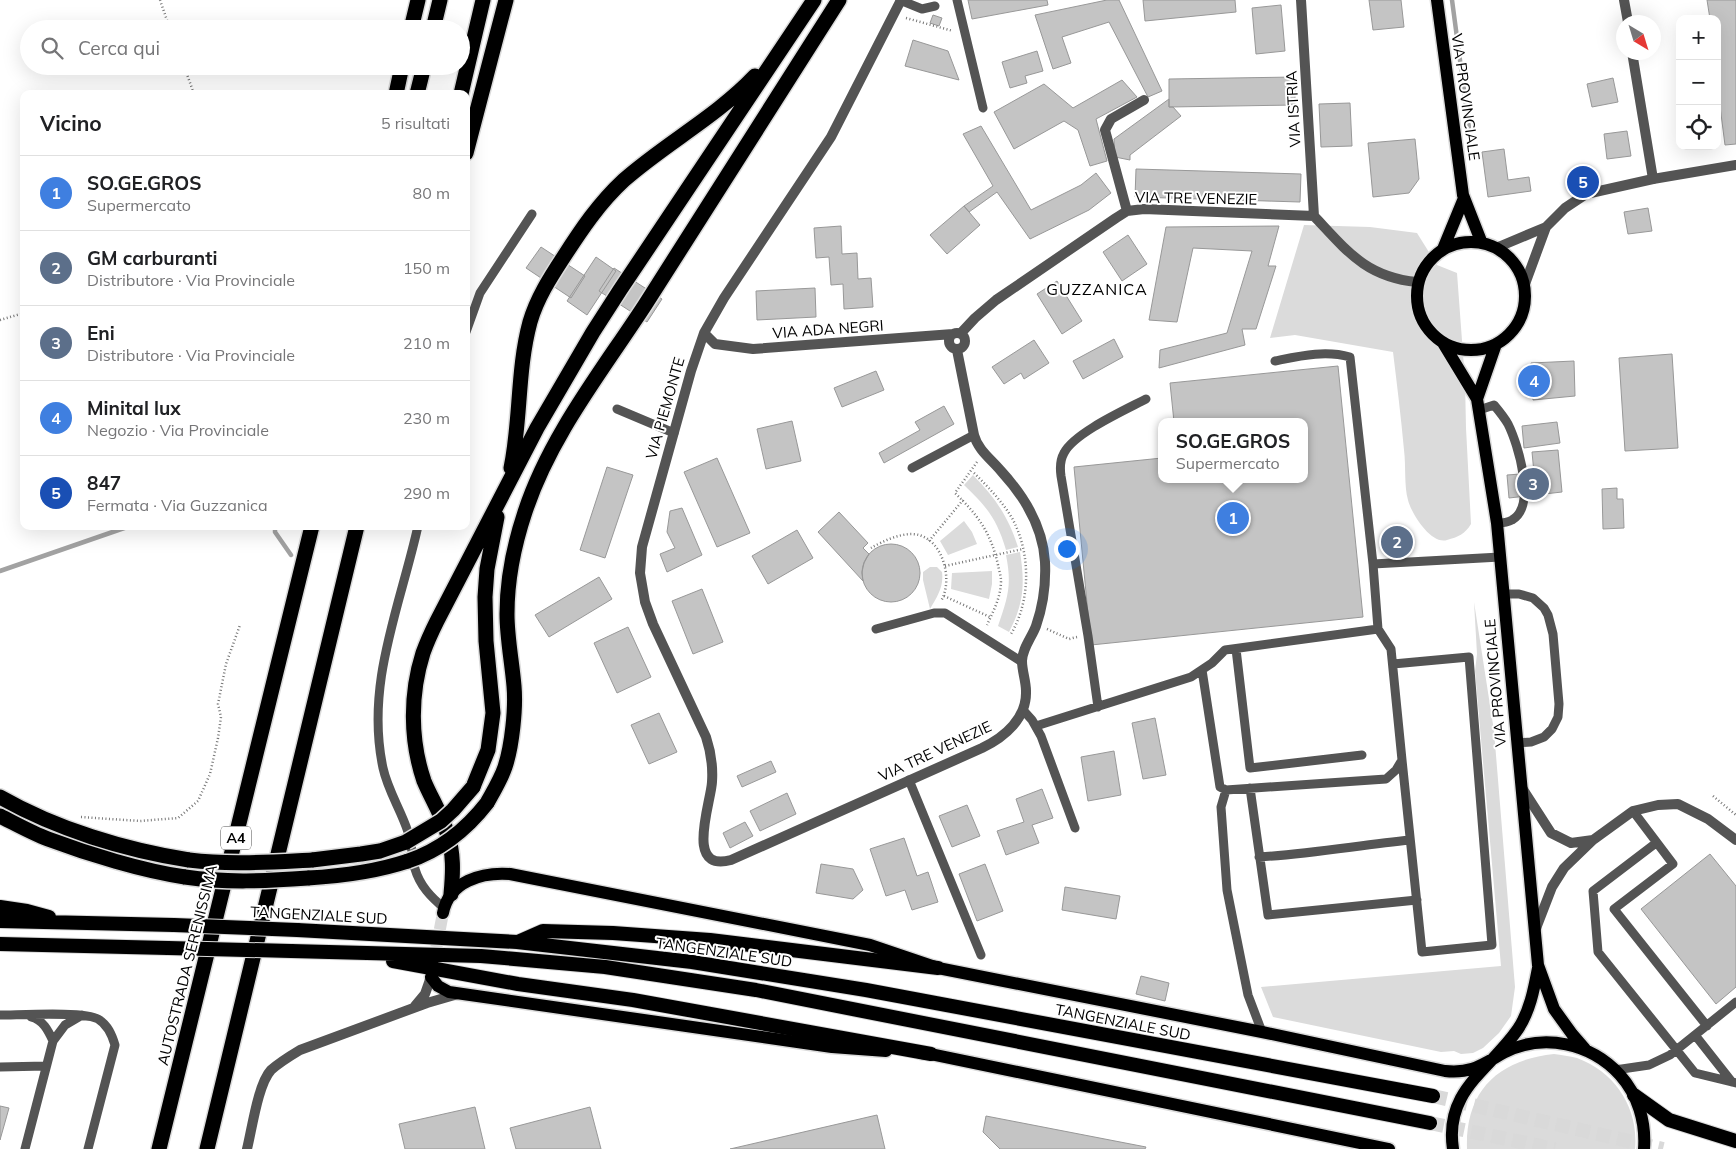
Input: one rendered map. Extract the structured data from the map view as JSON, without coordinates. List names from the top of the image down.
{
  "streets": {
    "highway": ["A4", "TANGENZIALE SUD", "AUTOSTRADA SERENISSIMA"],
    "main road": ["VIA PROVINCIALE"],
    "street": [
      "VIA ISTRIA",
      "VIA TRE VENEZIE",
      "VIA ADA NEGRI",
      "VIA PIEMONTE"
    ]
  },
  "crossings": [
    ["VIA ISTRIA", "VIA TRE VENEZIE"],
    ["VIA TRE VENEZIE", "VIA ADA NEGRI"],
    ["VIA TRE VENEZIE", "VIA PIEMONTE"],
    ["VIA ADA NEGRI", "VIA PIEMONTE"]
  ],
  "districts": ["GUZZANICA"],
  "north": "bottom right",
  "page": {
    "map_buttons": ["+", "−"],
    "search": "Cerca qui",
    "heading": ["Vicino", "5 risultati"],
    "list": [
      {
        "mark": "1",
        "name": "SO.GE.GROS",
        "note": "Supermercato",
        "value": "80 m"
      },
      {
        "mark": "2",
        "name": "GM carburanti",
        "note": "Distributore · Via Provinciale",
        "value": "150 m"
      },
      {
        "mark": "3",
        "name": "Eni",
        "note": "Distributore · Via Provinciale",
        "value": "210 m"
      },
      {
        "mark": "4",
        "name": "Minital lux",
        "note": "Negozio · Via Provinciale",
        "value": "230 m"
      },
      {
        "mark": "5",
        "name": "847",
        "note": "Fermata · Via Guzzanica",
        "value": "290 m"
      }
    ],
    "pins": [
      "5",
      "4",
      "3",
      "1",
      "2"
    ],
    "popup": ["SO.GE.GROS", "Supermercato"]
  }
}
